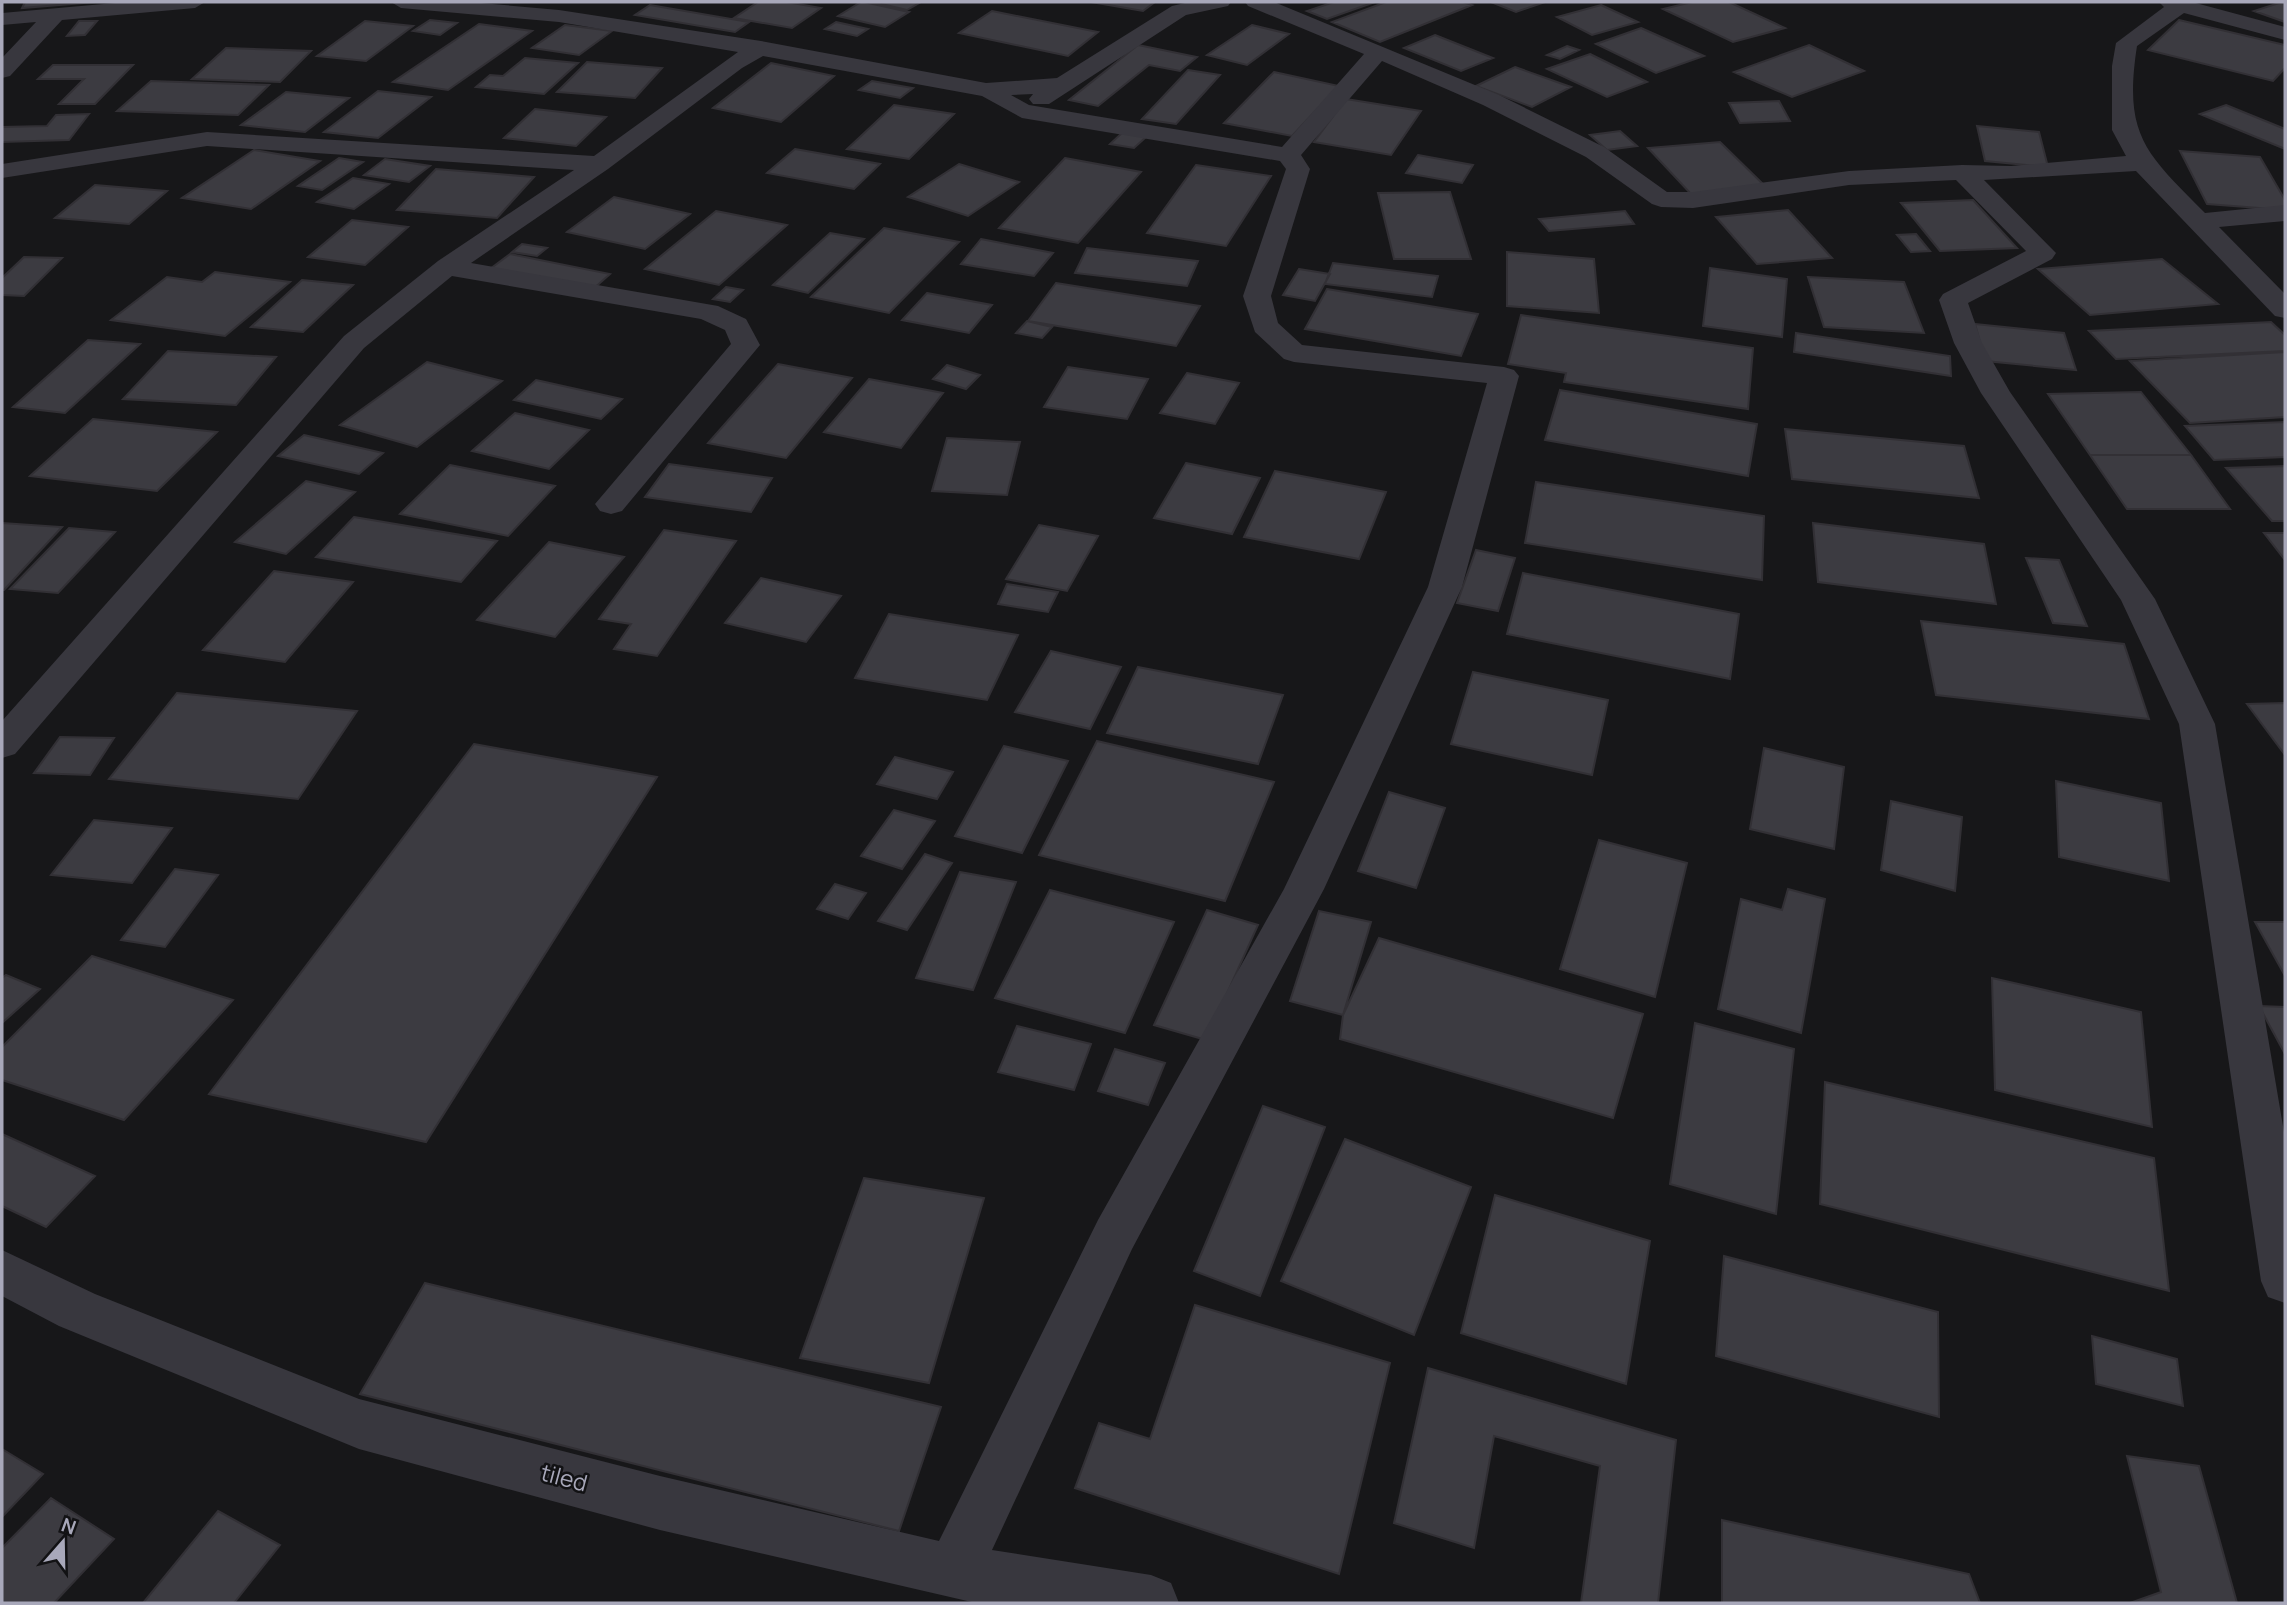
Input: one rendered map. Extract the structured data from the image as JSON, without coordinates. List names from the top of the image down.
{
  "streets": {
    "street": ["tiled"]
  },
  "north": "top"
}
